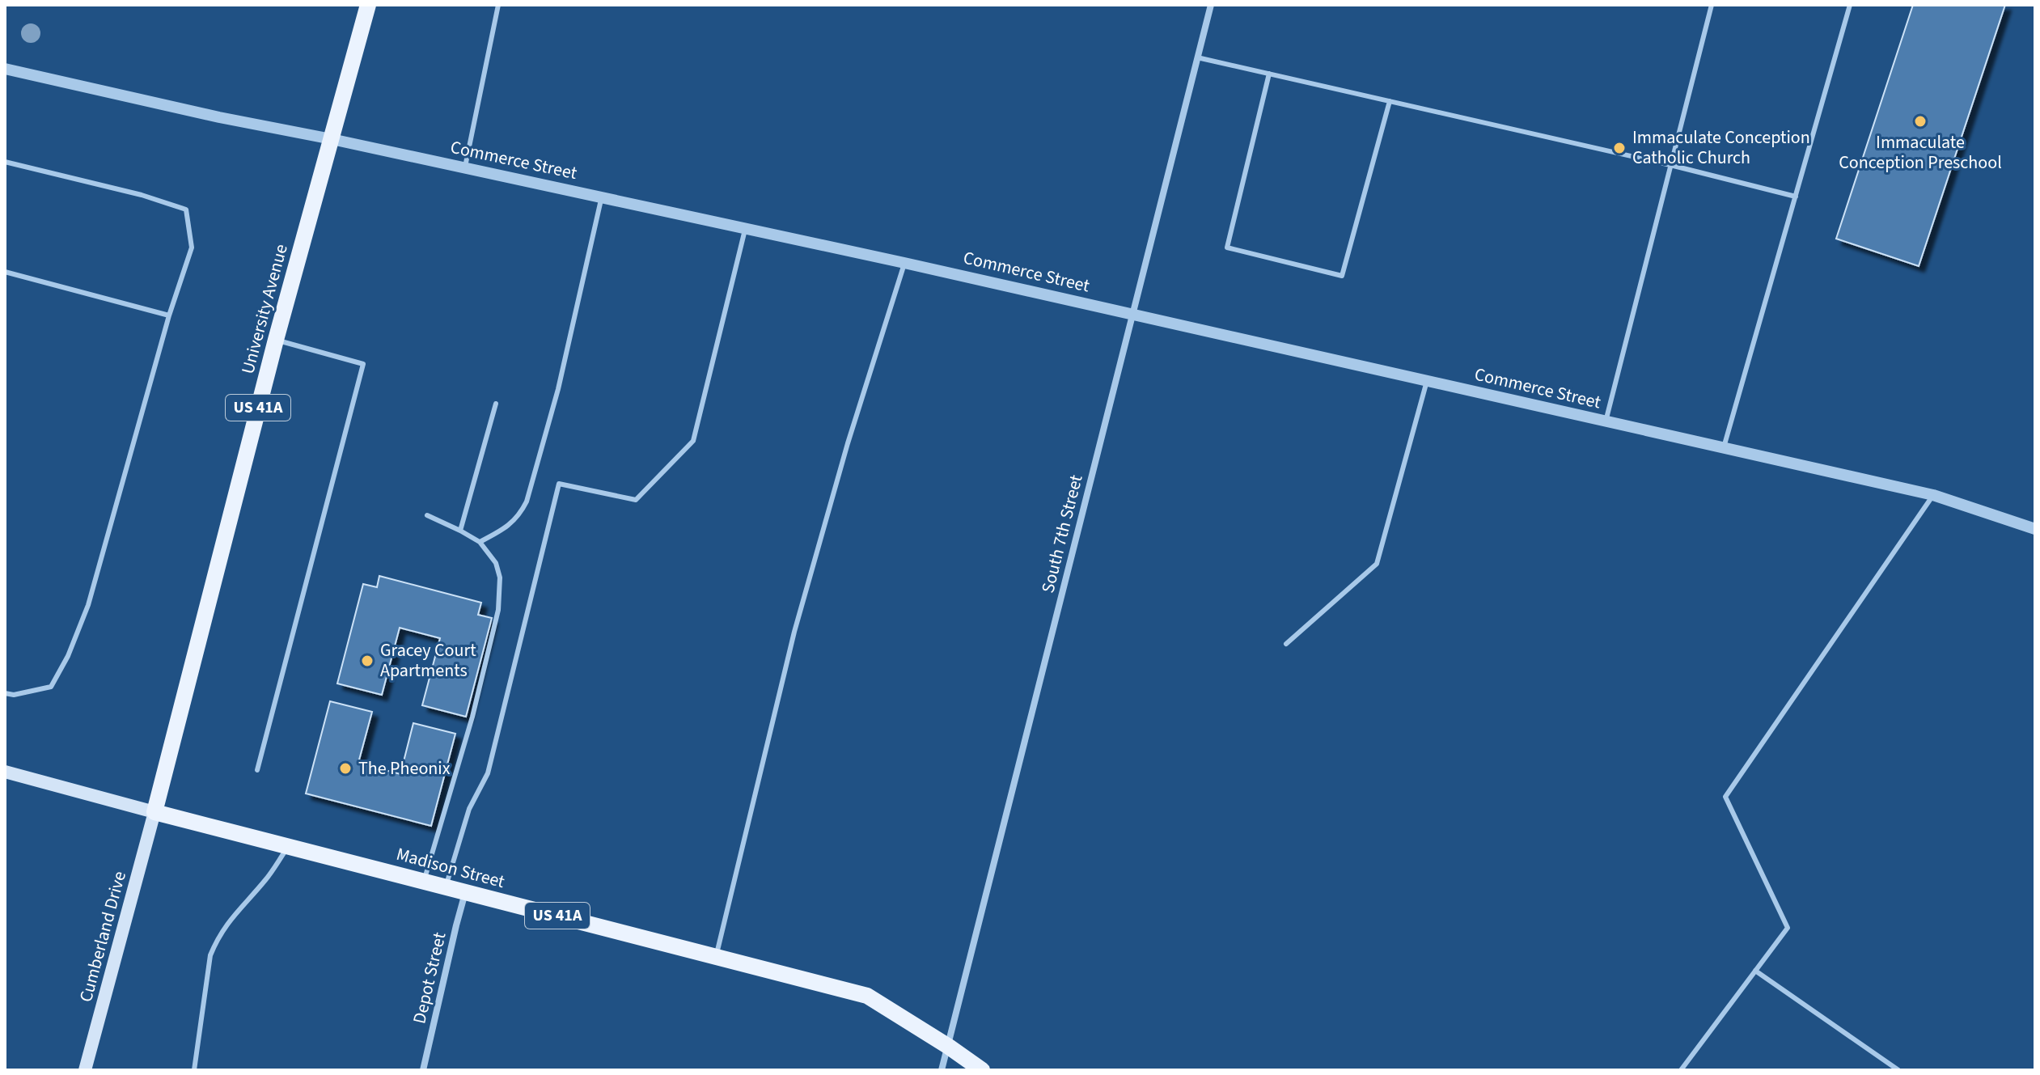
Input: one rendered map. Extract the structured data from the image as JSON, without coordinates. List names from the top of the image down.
{
  "streets": {
    "main road": [
      "University Avenue",
      "US 41A",
      "Madison Street",
      "Cumberland Drive"
    ],
    "street": ["Commerce Street", "South 7th Street", "Depot Street"]
  },
  "crossings": [
    ["Commerce Street", "University Avenue"],
    ["Commerce Street", "South 7th Street"],
    ["University Avenue", "Madison Street"],
    ["University Avenue", "Cumberland Drive"],
    ["South 7th Street", "Madison Street"],
    ["Madison Street", "Cumberland Drive"],
    ["Madison Street", "Depot Street"]
  ],
  "places": [
    "Immaculate Conception Preschool",
    "Immaculate Conception Catholic Church",
    "Gracey Court Apartments",
    "The Pheonix"
  ]
}
